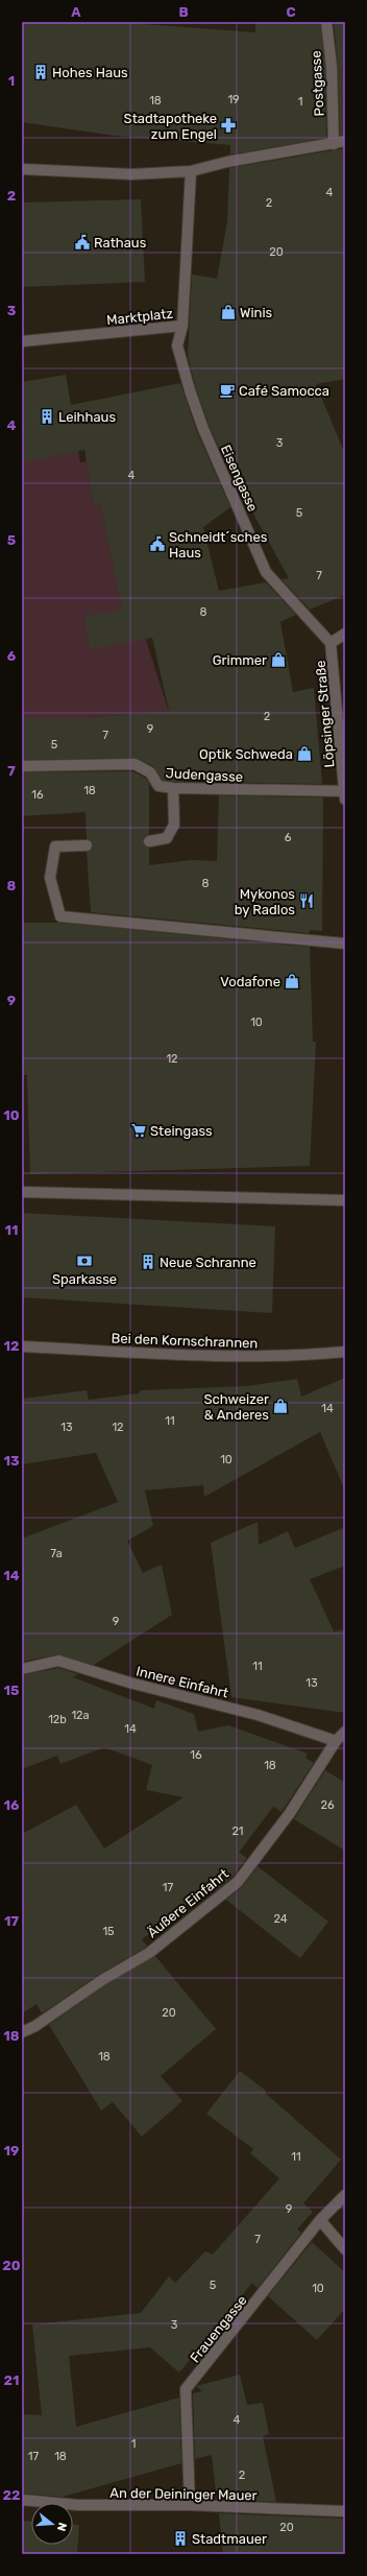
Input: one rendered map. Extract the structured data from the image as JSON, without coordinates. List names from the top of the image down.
{
  "streets": {
    "street": [
      "Postgasse",
      "Marktplatz",
      "Eisengasse",
      "Löpsinger Straße",
      "Judengasse",
      "Bei den Kornschrannen",
      "Innere Einfahrt",
      "Äußere Einfahrt",
      "Frauengasse",
      "An der Deininger Mauer"
    ]
  },
  "crossings": [
    ["Marktplatz", "Eisengasse"],
    ["Eisengasse", "Löpsinger Straße"],
    ["Löpsinger Straße", "Judengasse"],
    ["Innere Einfahrt", "Äußere Einfahrt"],
    ["Frauengasse", "An der Deininger Mauer"]
  ],
  "places": {
    "building": [
      "Hohes Haus",
      "Leihhaus",
      "Neue Schranne",
      "Stadtmauer"
    ],
    "pharmacy": ["Stadtapotheke zum Engel"],
    "public building": ["Rathaus", "Schneidt´sches Haus"],
    "shop": [
      "Winis",
      "Grimmer",
      "Optik Schweda",
      "Vodafone",
      "Schweizer & Anderes"
    ],
    "cafe": ["Café Samocca"],
    "restaurant": ["Mykonos by Radlos"],
    "supermarket": ["Steingass"],
    "bank": ["Sparkasse"]
  },
  "house_numbers": [
    "19",
    "18",
    "1",
    "4",
    "2",
    "20",
    "3",
    "4",
    "5",
    "7",
    "8",
    "2",
    "9",
    "7",
    "5",
    "18",
    "16",
    "6",
    "8",
    "10",
    "12",
    "14",
    "11",
    "13",
    "12",
    "10",
    "7a",
    "9",
    "11",
    "13",
    "12a",
    "12b",
    "14",
    "16",
    "18",
    "26",
    "21",
    "17",
    "24",
    "15",
    "20",
    "18",
    "11",
    "9",
    "7",
    "5",
    "10",
    "3",
    "4",
    "1",
    "17",
    "18",
    "2",
    "20"
  ],
  "north": "right",
  "grid": {
    "columns": ["A", "B", "C"],
    "rows": [
      "1",
      "2",
      "3",
      "4",
      "5",
      "6",
      "7",
      "8",
      "9",
      "10",
      "11",
      "12",
      "13",
      "14",
      "15",
      "16",
      "17",
      "18",
      "19",
      "20",
      "21",
      "22"
    ]
  }
}
